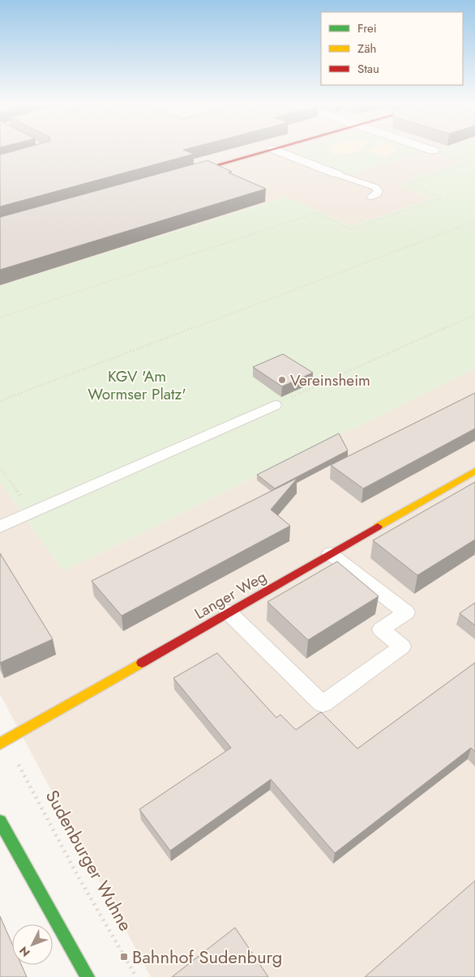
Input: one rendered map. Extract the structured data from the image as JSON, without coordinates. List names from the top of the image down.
{
  "streets": {
    "street": ["Langer Weg"],
    "path": ["Sudenburger Wuhne"]
  },
  "parks": ["KGV 'Am Wormser Platz'"],
  "places": {
    "other": ["Vereinsheim"],
    "transit": ["Bahnhof Sudenburg"]
  },
  "legend": ["Frei", "Zäh", "Stau"],
  "north": "bottom left"
}
